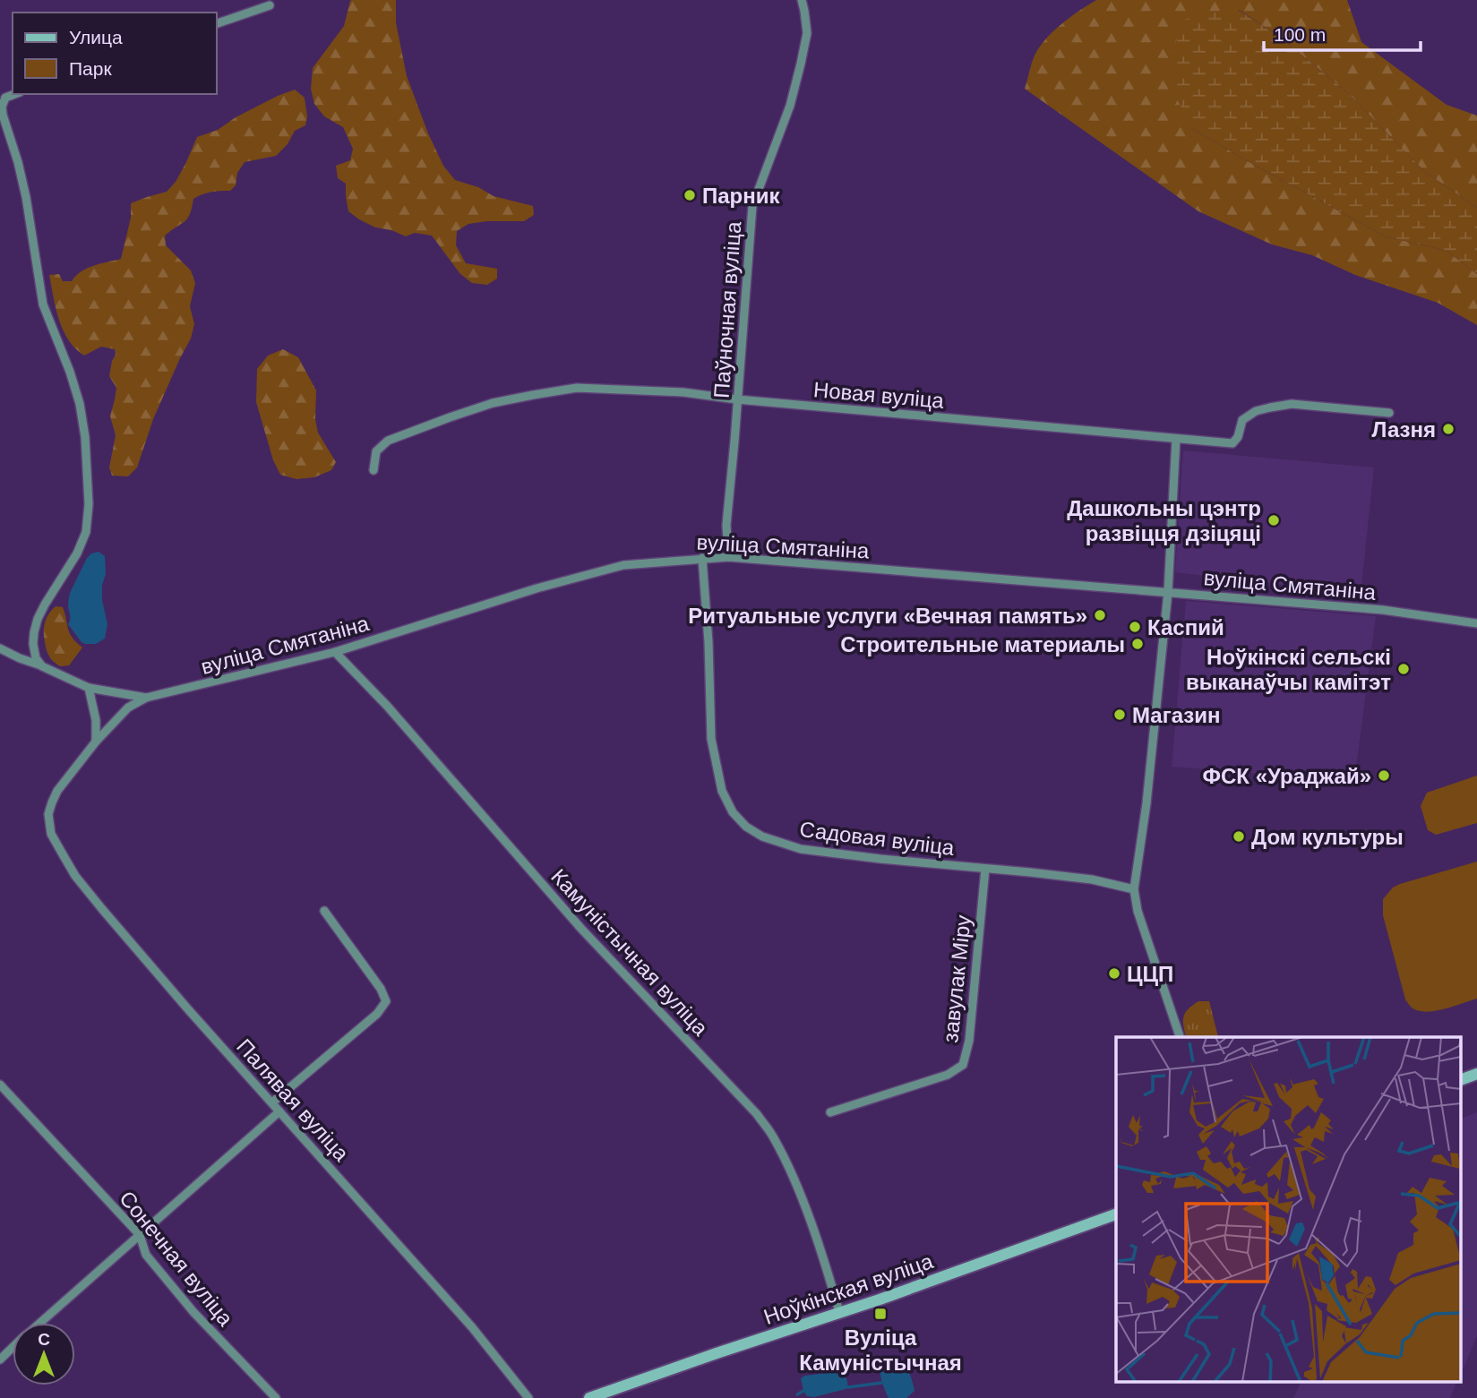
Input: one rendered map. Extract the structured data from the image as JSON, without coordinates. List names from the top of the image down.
{
  "streets": {
    "main road": ["Ноўкінская вуліца"],
    "street": [
      "Паўночная вуліца",
      "Новая вуліца",
      "вуліца Смятаніна",
      "Садовая вуліца",
      "Камуністычная вуліца",
      "завулак Міру",
      "Палявая вуліца",
      "Сонечная вуліца"
    ]
  },
  "crossings": [
    ["Паўночная вуліца", "Новая вуліца"],
    ["Паўночная вуліца", "вуліца Смятаніна"],
    ["вуліца Смятаніна", "Садовая вуліца"],
    ["вуліца Смятаніна", "Камуністычная вуліца"],
    ["вуліца Смятаніна", "Палявая вуліца"],
    ["Садовая вуліца", "завулак Міру"],
    ["Камуністычная вуліца", "Ноўкінская вуліца"]
  ],
  "places": {
    "other": [
      "Парник",
      "Лазня",
      "Дашкольны цэнтр развіцця дзіцяці",
      "Ритуальные услуги «Вечная память»",
      "Каспий",
      "Строительные материалы",
      "Ноўкінскі сельскі выканаўчы камітэт",
      "Магазин",
      "ФСК «Ураджай»",
      "Дом культуры",
      "ЦЦП"
    ],
    "transit": ["Вуліца Камуністычная"]
  },
  "legend": ["Улица", "Парк"],
  "scale_bar": "100 m",
  "north": "top"
}
